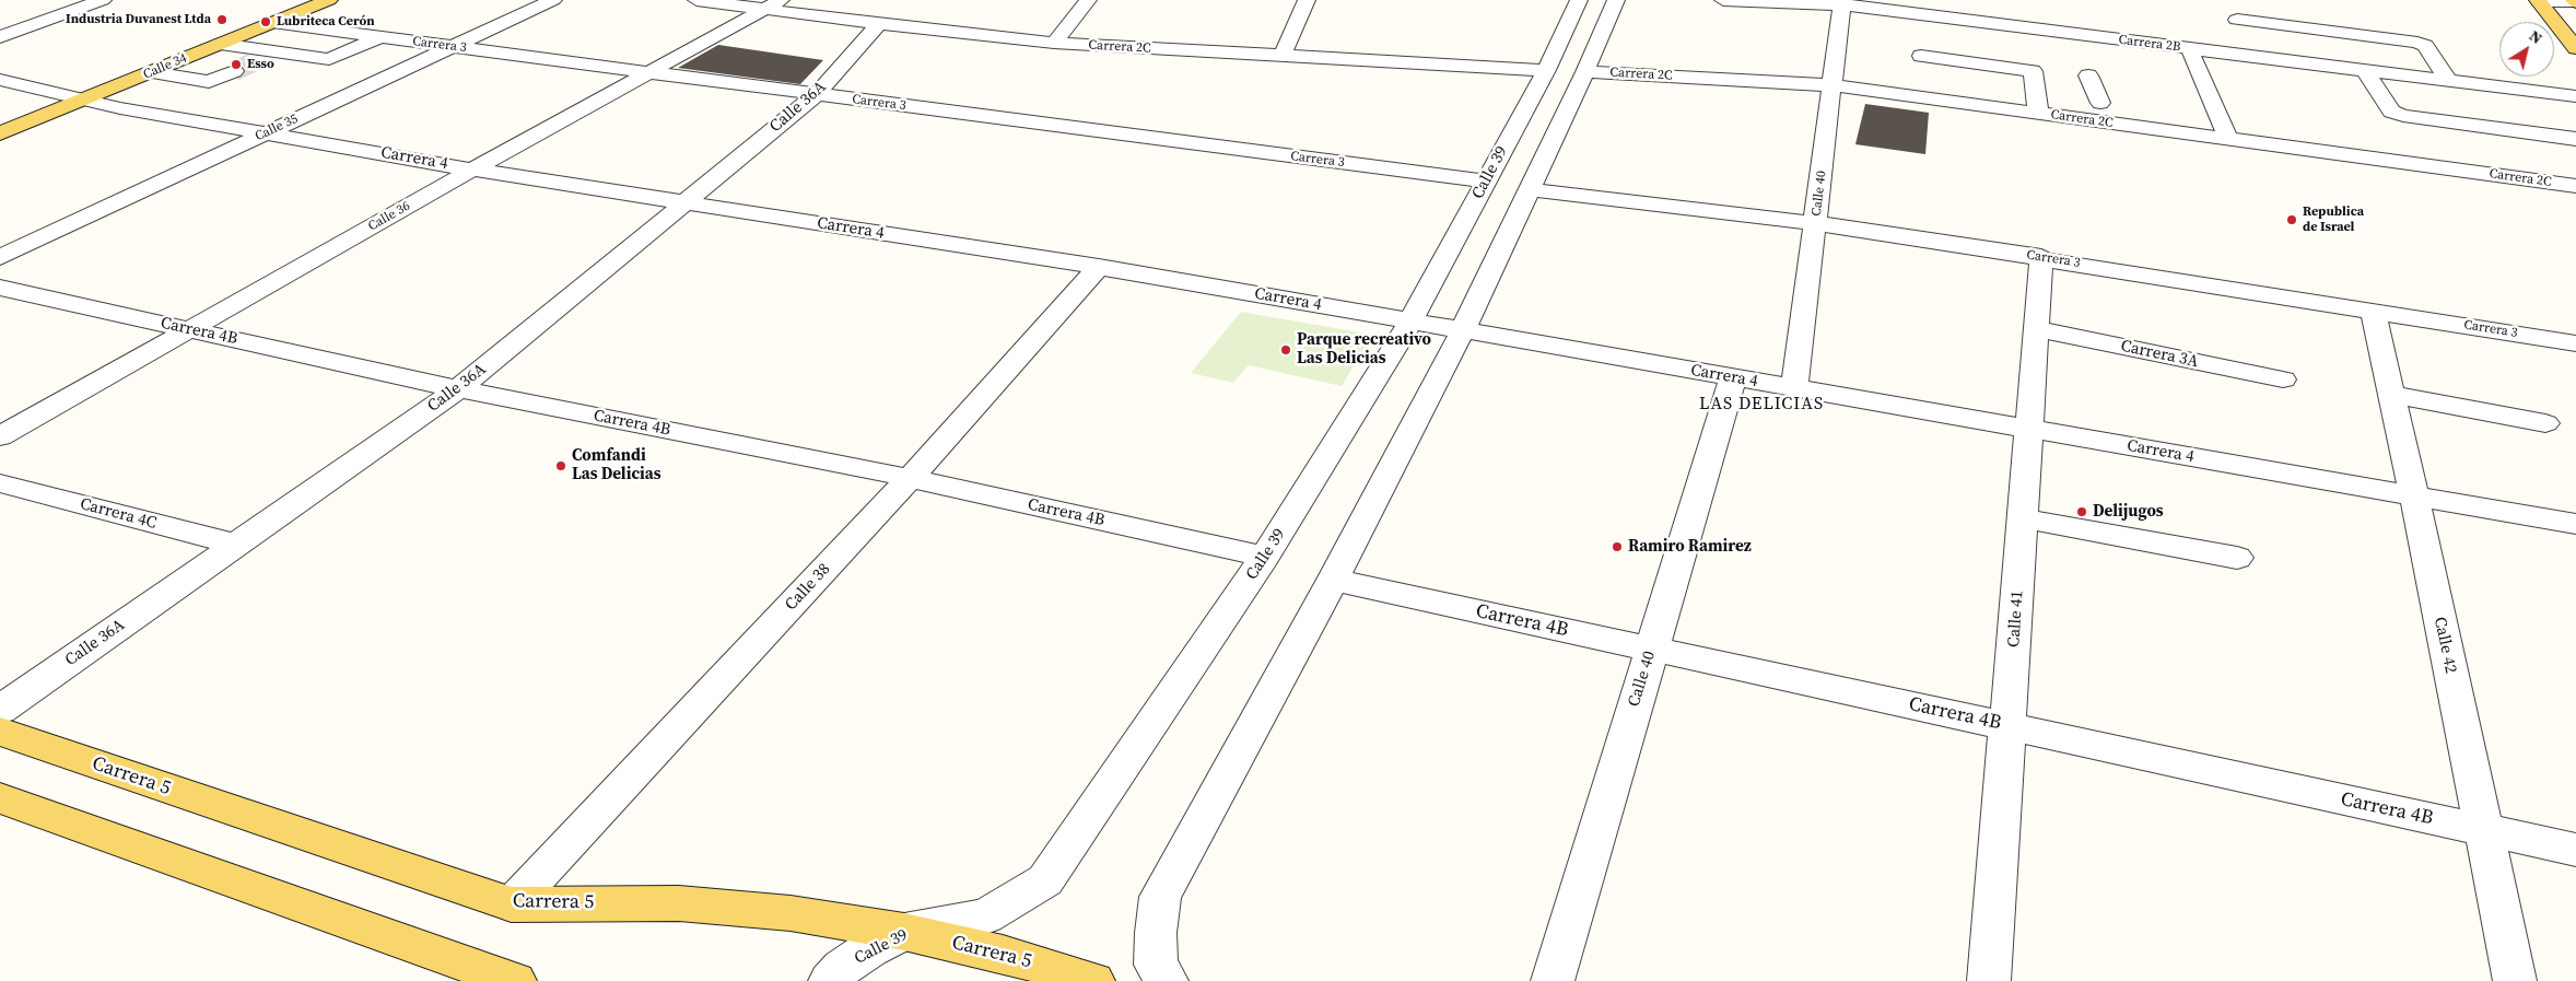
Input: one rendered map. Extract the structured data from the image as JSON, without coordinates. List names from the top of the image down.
{
  "streets": {
    "main road": ["Calle 34", "Carrera 5"],
    "street": [
      "Carrera 2B",
      "Carrera 3",
      "Carrera 2C",
      "Calle 36A",
      "Calle 35",
      "Carrera 4",
      "Calle 39",
      "Calle 40",
      "Calle 36",
      "Carrera 4B",
      "Carrera 3A",
      "Carrera 4C",
      "Calle 38",
      "Calle 41",
      "Calle 42"
    ]
  },
  "crossings": [
    ["Carrera 2B", "Calle 40"],
    ["Carrera 3", "Calle 34"],
    ["Carrera 3", "Calle 36A"],
    ["Carrera 3", "Calle 35"],
    ["Carrera 3", "Calle 39"],
    ["Carrera 3", "Calle 40"],
    ["Carrera 3", "Calle 36"],
    ["Carrera 3", "Calle 41"],
    ["Carrera 3", "Calle 42"],
    ["Carrera 2C", "Calle 36A"],
    ["Carrera 2C", "Calle 39"],
    ["Carrera 2C", "Calle 40"],
    ["Carrera 2C", "Calle 36"],
    ["Calle 34", "Carrera 4"],
    ["Calle 36A", "Carrera 4"],
    ["Calle 36A", "Carrera 4B"],
    ["Calle 36A", "Carrera 4C"],
    ["Calle 35", "Carrera 4"],
    ["Carrera 4", "Calle 39"],
    ["Carrera 4", "Calle 40"],
    ["Carrera 4", "Calle 36"],
    ["Carrera 4", "Calle 38"],
    ["Carrera 4", "Calle 41"],
    ["Carrera 4", "Calle 42"],
    ["Calle 39", "Carrera 4B"],
    ["Calle 39", "Carrera 5"],
    ["Calle 40", "Carrera 4B"],
    ["Calle 36", "Carrera 4B"],
    ["Carrera 4B", "Calle 38"],
    ["Carrera 4B", "Calle 41"],
    ["Carrera 4B", "Calle 42"],
    ["Carrera 3A", "Calle 41"],
    ["Calle 38", "Carrera 5"]
  ],
  "districts": ["LAS DELICIAS"],
  "places": [
    "Industria Duvanest Ltda",
    "Lubriteca Cerón",
    "Esso",
    "Republica de Israel",
    "Parque recreativo Las Delicias",
    "Comfandi Las Delicias",
    "Delijugos",
    "Ramiro Ramirez"
  ],
  "north": "top right"
}
